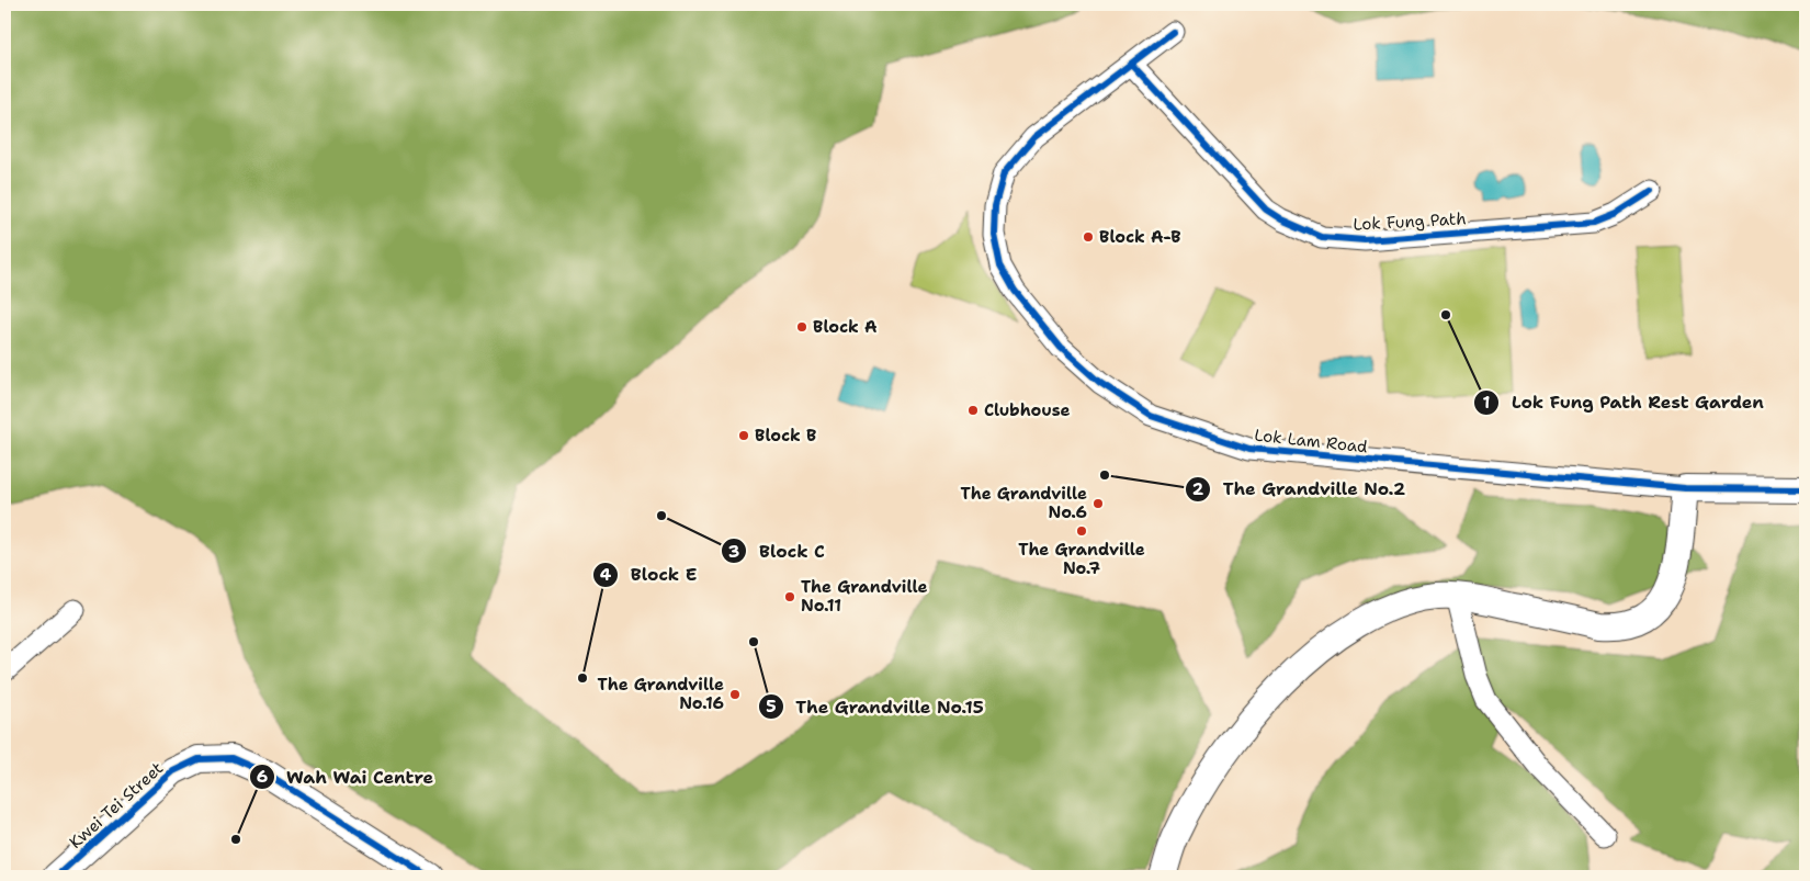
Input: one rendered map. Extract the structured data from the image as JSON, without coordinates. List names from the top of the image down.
{
  "streets": {
    "street": ["Lok Fung Path", "Lok Lam Road", "Kwei Tei Street"]
  },
  "crossings": [
    ["Lok Fung Path", "Lok Lam Road"]
  ],
  "places": [
    "Block A-B",
    "Lok Fung Path Rest Garden",
    "Block A",
    "Clubhouse",
    "Block B",
    "The Grandville No.2",
    "The Grandville No.6",
    "Block C",
    "The Grandville No.7",
    "The Grandville No.11",
    "The Grandville No.15",
    "Block E",
    "The Grandville No.16",
    "Wah Wai Centre"
  ]
}
